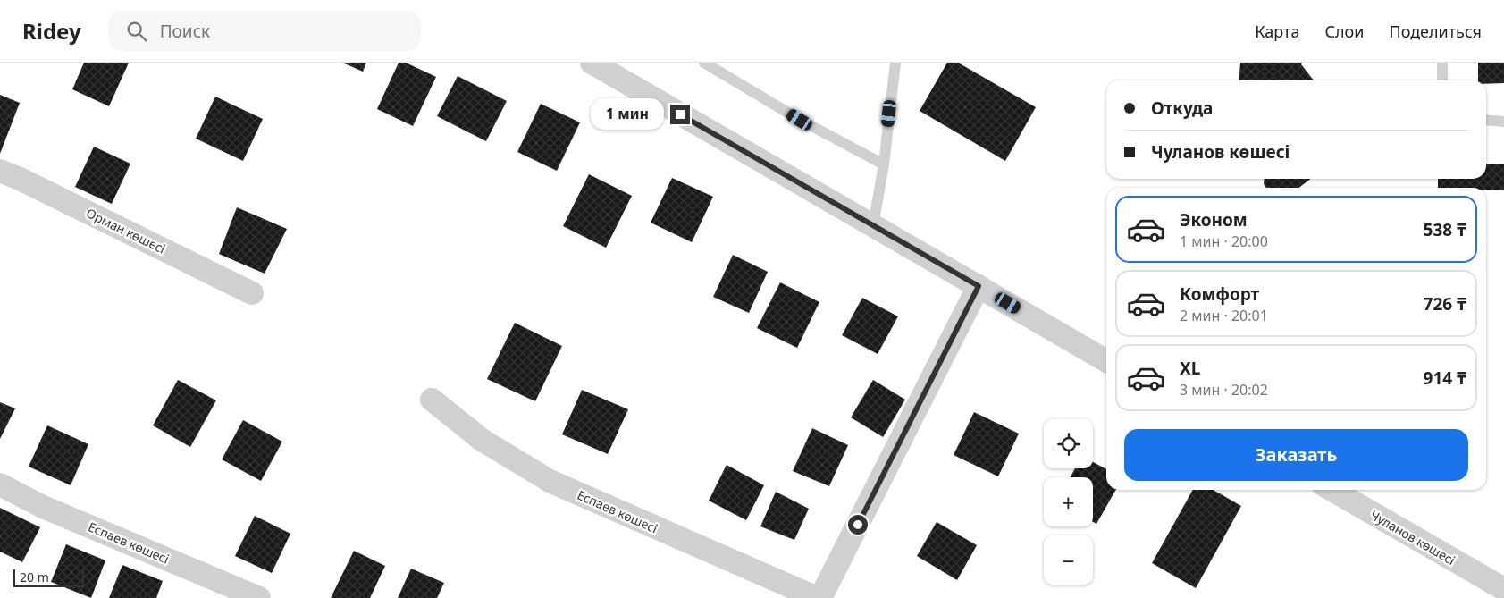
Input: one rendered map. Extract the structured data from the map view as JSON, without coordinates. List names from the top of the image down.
{
  "streets": {
    "street": ["Орман көшесі", "Еспаев көшесі", "Чуланов көшесі"]
  },
  "scale_bar": "20 m",
  "page": {
    "header": "Ridey",
    "search": "Поиск",
    "nav": ["Карта", "Слои", "Поделиться"],
    "banner": ["Откуда", "Чуланов көшесі"],
    "bubble": "1 мин",
    "list": [
      {
        "name": "Эконом",
        "note": "1 мин · 20:00",
        "value": "538 ₸"
      },
      {
        "name": "Комфорт",
        "note": "2 мин · 20:01",
        "value": "726 ₸"
      },
      {
        "name": "XL",
        "note": "3 мин · 20:02",
        "value": "914 ₸"
      }
    ],
    "map_buttons": ["+", "−"],
    "buttons": "Заказать",
    "scale": "20 m"
  }
}
